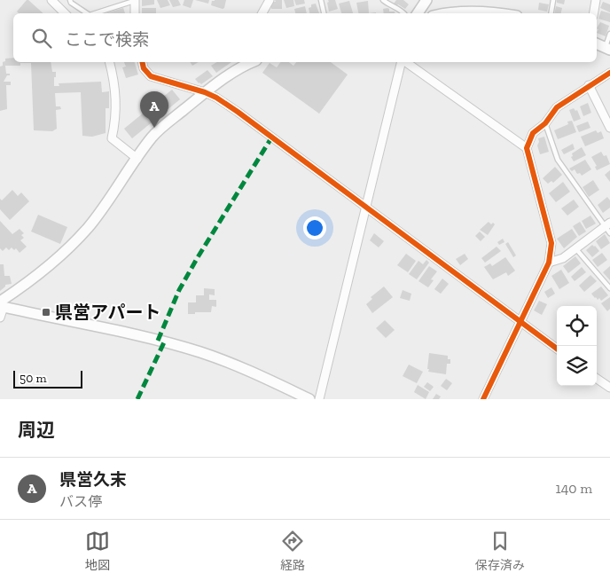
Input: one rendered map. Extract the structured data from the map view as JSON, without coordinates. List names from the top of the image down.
{
  "places": {
    "transit": ["県営アパート"]
  },
  "scale_bar": "50 m",
  "page": {
    "search": "ここで検索",
    "pins": "A",
    "scale": "50 m",
    "heading": "周辺",
    "list": [
      {
        "mark": "A",
        "name": "県営久末",
        "note": "バス停",
        "value": "140 m"
      }
    ],
    "nav": ["地図", "経路", "保存済み"]
  }
}
